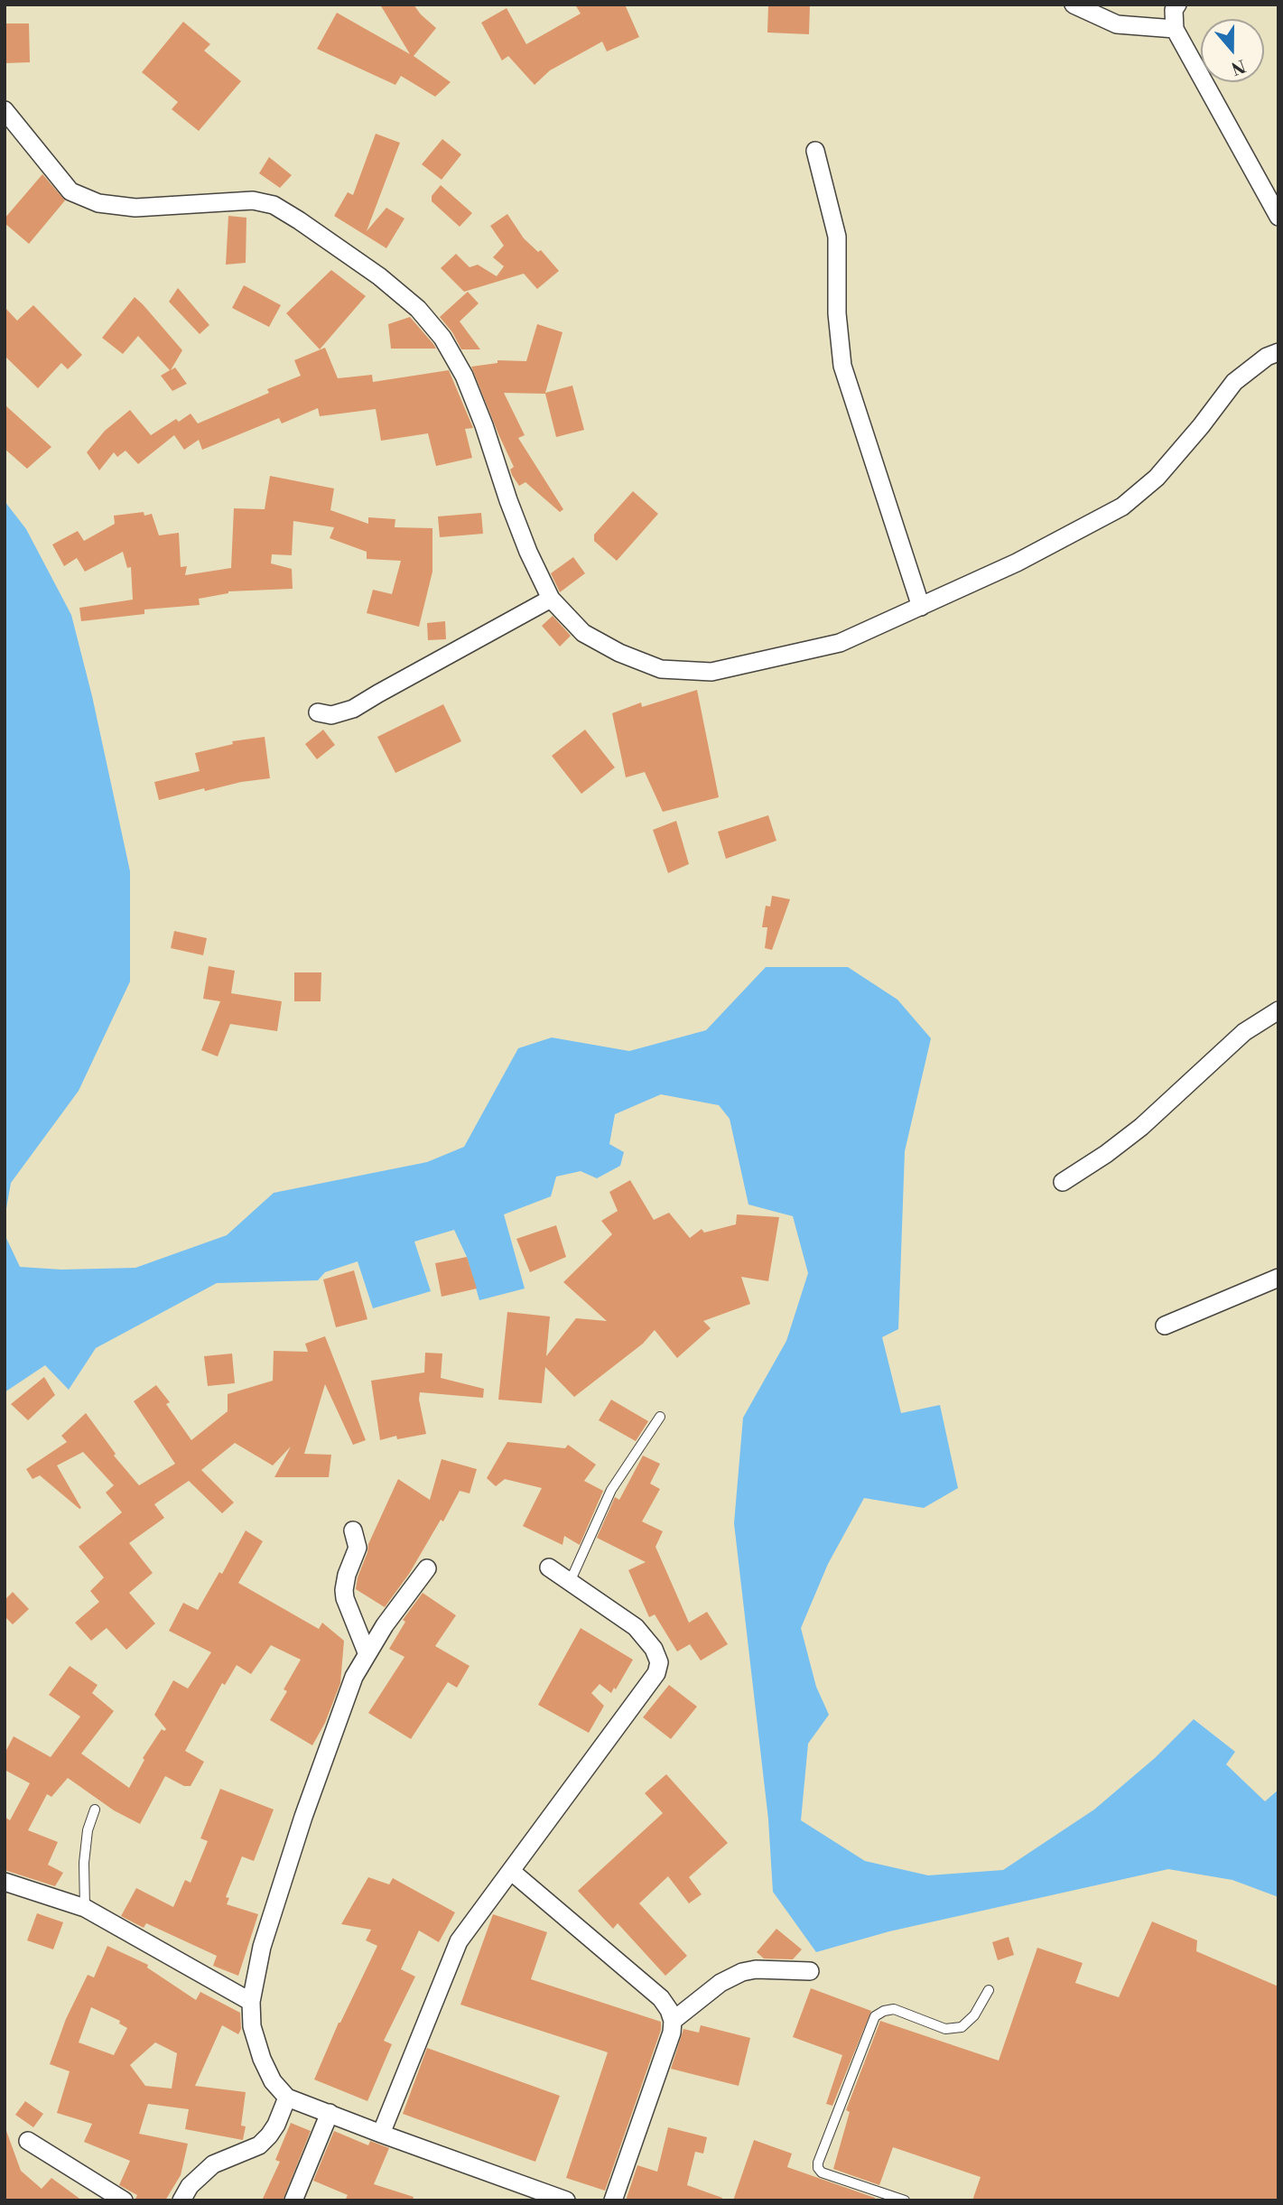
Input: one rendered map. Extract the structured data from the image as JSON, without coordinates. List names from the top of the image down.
{
  "north": "bottom"
}
